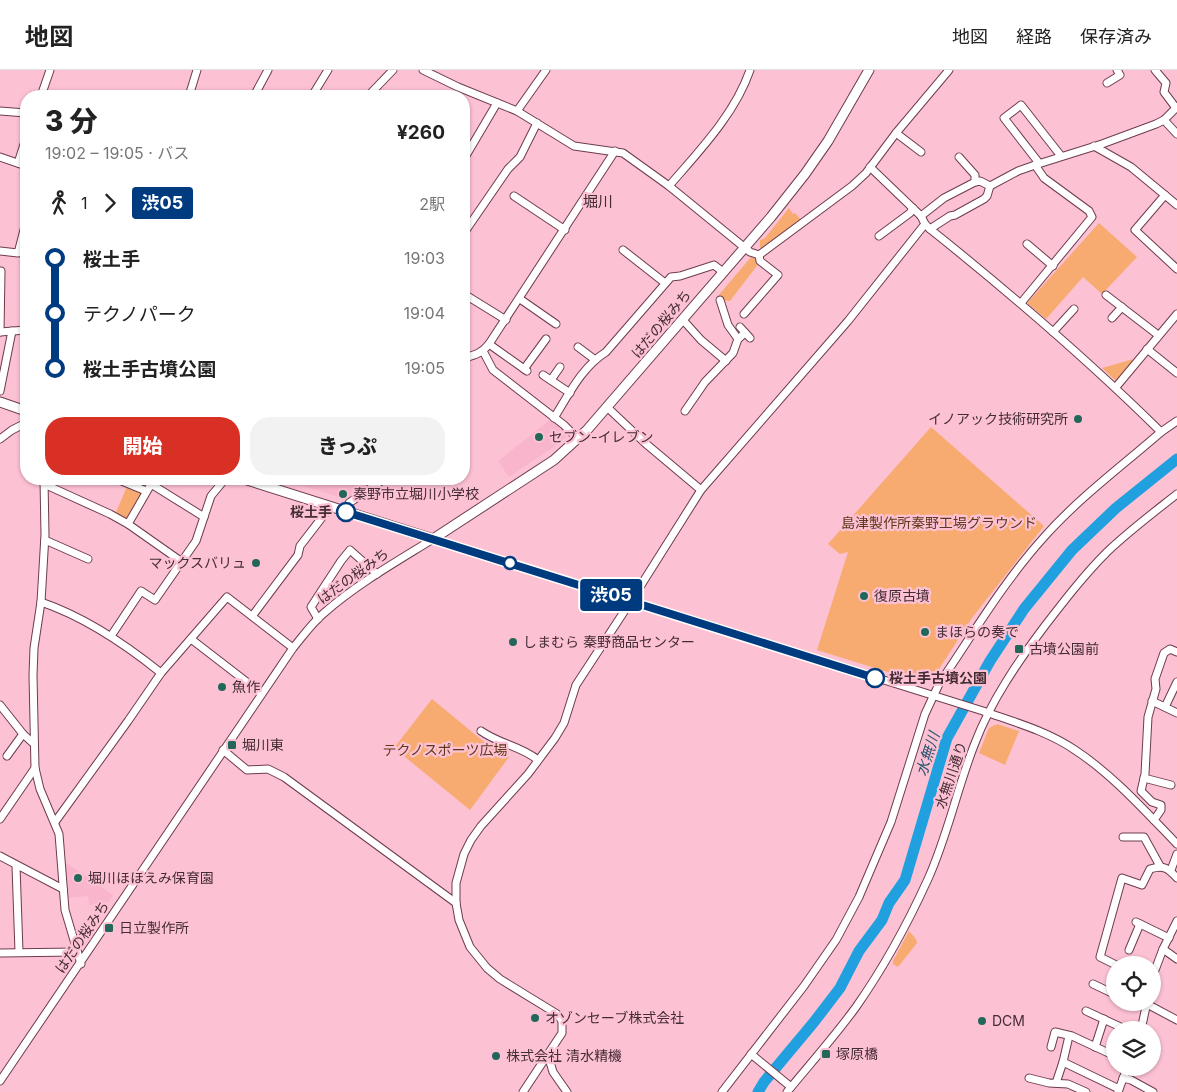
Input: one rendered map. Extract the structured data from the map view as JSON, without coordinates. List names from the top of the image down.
{
  "streets": {
    "main road": ["はだの桜みち"],
    "street": ["水無川通り"]
  },
  "districts": ["堀川"],
  "water": ["水無川"],
  "parks": ["島津製作所秦野工場グラウンド", "テクノスポーツ広場"],
  "places": {
    "other": [
      "イノアック技術研究所",
      "セブン-イレブン",
      "秦野市立堀川小学校",
      "桜土手",
      "マックスバリュ",
      "復原古墳",
      "まほらの奏で",
      "しまむら 秦野商品センター",
      "桜土手古墳公園",
      "魚作",
      "堀川ほほえみ保育園",
      "オゾンセーブ株式会社",
      "DCM",
      "株式会社 清水精機"
    ],
    "transit": [
      "古墳公園前",
      "堀川東",
      "日立製作所",
      "塚原橋"
    ]
  },
  "lines": ["bus line 渋05"],
  "page": {
    "header": "地図",
    "nav": ["地図", "経路", "保存済み"],
    "on_map": "渋05",
    "heading": ["3 分", "19:02 – 19:05 · バス", "¥260"],
    "legs": ["1", "渋05", "2駅"],
    "list": [
      {
        "name": "桜土手",
        "value": "19:03"
      },
      {
        "name": "テクノパーク",
        "value": "19:04"
      },
      {
        "name": "桜土手古墳公園",
        "value": "19:05"
      }
    ],
    "buttons": ["開始", "きっぷ"]
  }
}
